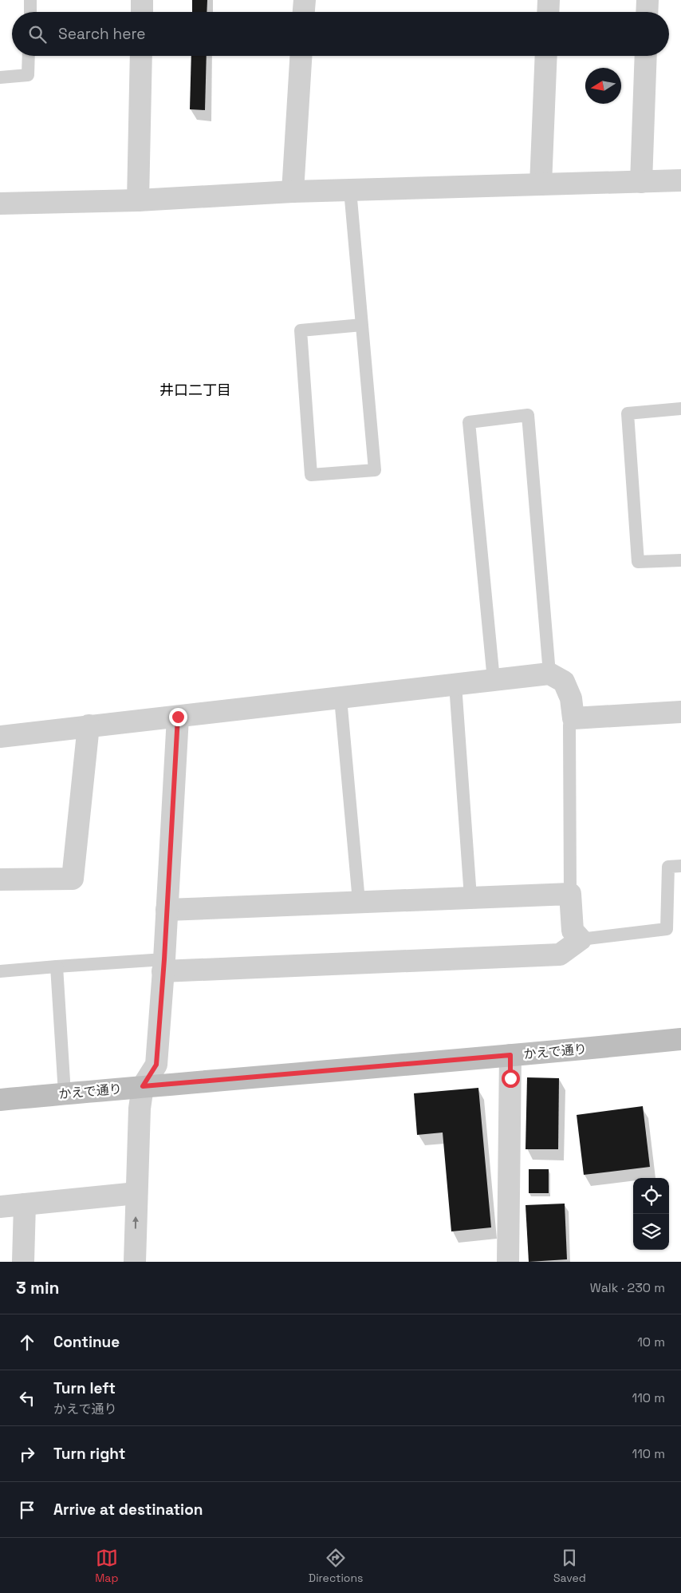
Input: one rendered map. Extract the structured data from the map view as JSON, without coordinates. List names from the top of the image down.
{
  "streets": {
    "street": ["かえで通り"]
  },
  "districts": ["井口二丁目"],
  "north": "left",
  "page": {
    "search": "Search here",
    "heading": ["3 min", "Walk · 230 m"],
    "list": [
      ["Continue", "10 m"],
      ["Turn left", "かえで通り", "110 m"],
      ["Turn right", "110 m"],
      "Arrive at destination"
    ],
    "nav": ["Map", "Directions", "Saved"]
  }
}
